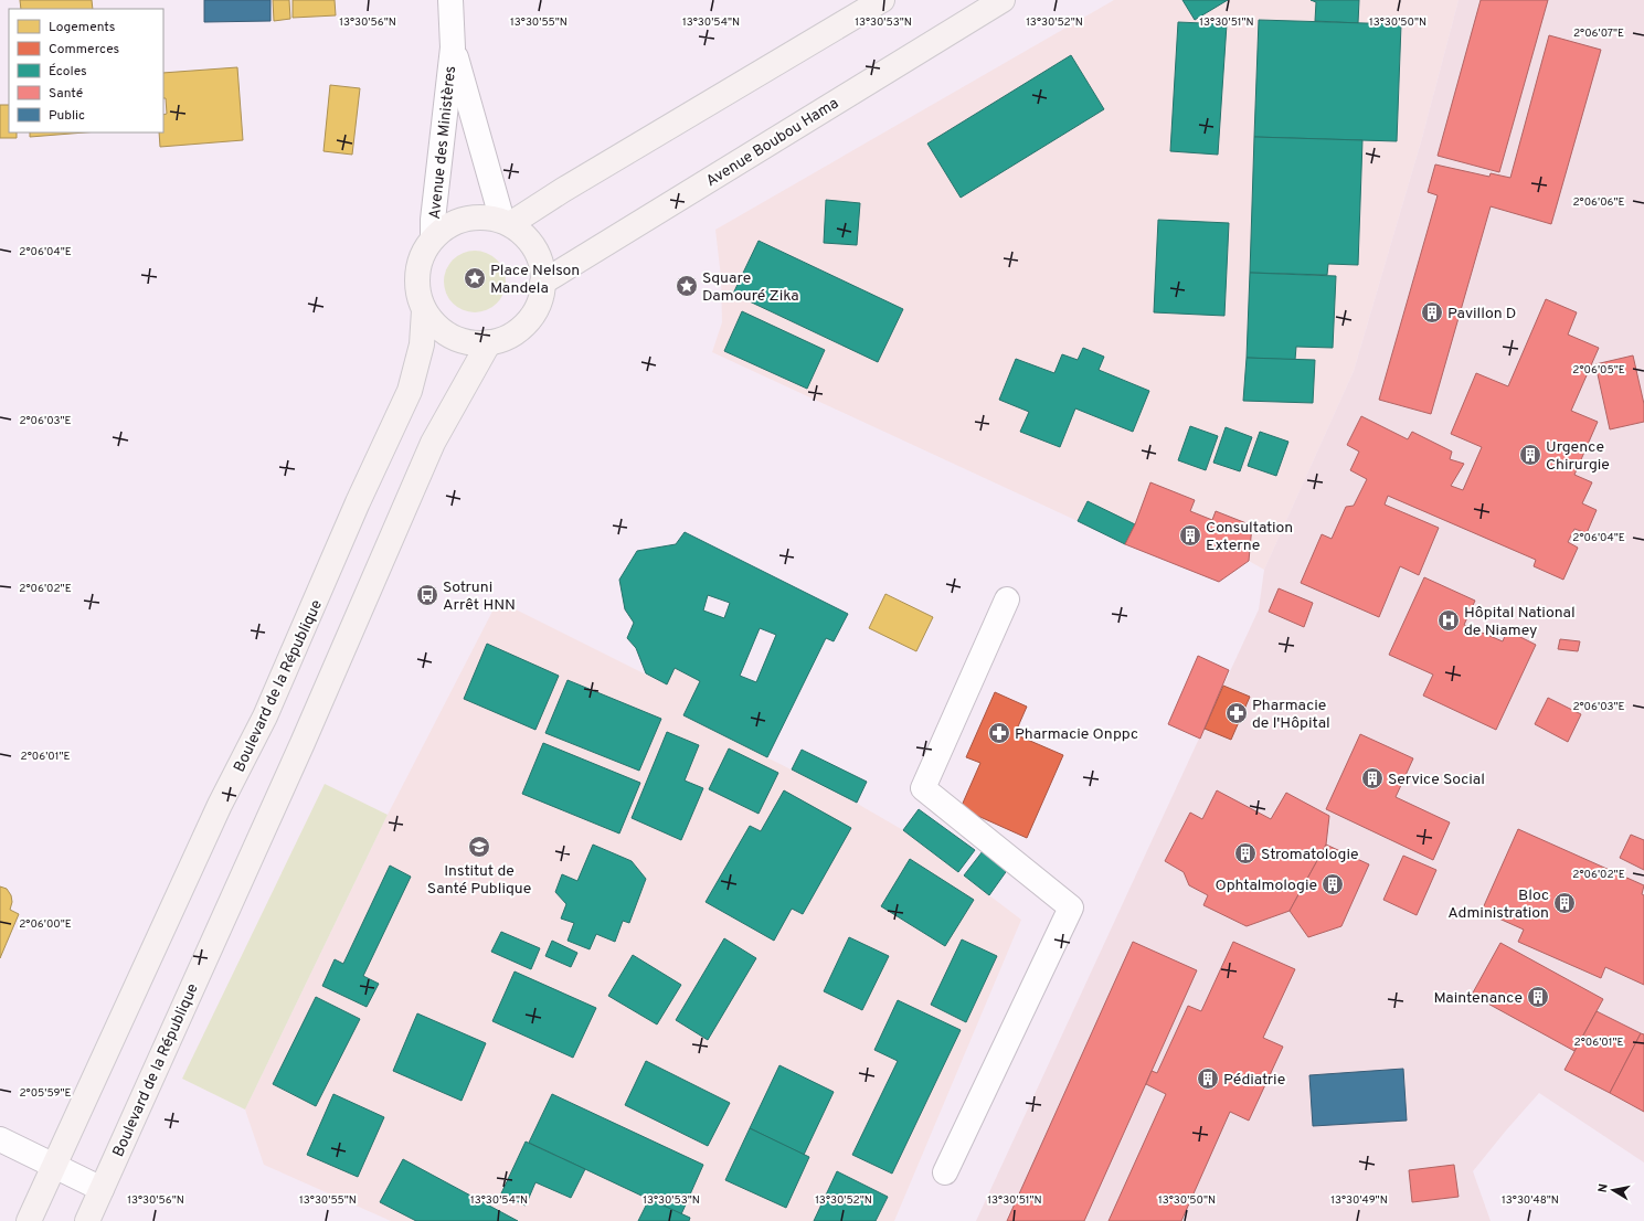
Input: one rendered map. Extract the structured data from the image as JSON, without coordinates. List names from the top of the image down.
{
  "streets": {
    "main road": ["Avenue Boubou Hama", "Boulevard de la République"],
    "street": ["Avenue des Ministères"]
  },
  "crossings": [
    ["Avenue Boubou Hama", "Avenue des Ministères"],
    ["Avenue Boubou Hama", "Boulevard de la République"],
    ["Avenue des Ministères", "Boulevard de la République"]
  ],
  "places": {
    "place": ["Place Nelson Mandela", "Square Damouré Zika"],
    "building": [
      "Pavillon D",
      "Urgence Chirurgie",
      "Consultation Externe",
      "Service Social",
      "Stromatologie",
      "Ophtalmologie",
      "Bloc Administration",
      "Maintenance",
      "Pédiatrie"
    ],
    "bus stop": ["Sotruni Arrêt HNN"],
    "hospital": ["Hôpital National de Niamey"],
    "pharmacy": ["Pharmacie de l'Hôpital", "Pharmacie Onppc"],
    "school or university": ["Institut de Santé Publique"]
  },
  "legend": [
    "Logements",
    "Commerces",
    "Écoles",
    "Santé",
    "Public"
  ],
  "north": "left",
  "coordinates": [
    "13°30'56\"N",
    "13°30'55\"N",
    "13°30'54\"N",
    "13°30'53\"N",
    "13°30'52\"N",
    "13°30'51\"N",
    "13°30'50\"N",
    "2°06'07\"E",
    "2°06'06\"E",
    "2°06'04\"E",
    "2°06'05\"E",
    "2°06'03\"E",
    "2°06'02\"E",
    "2°06'01\"E",
    "2°06'00\"E",
    "2°05'59\"E",
    "13°30'49\"N",
    "13°30'48\"N"
  ]
}
